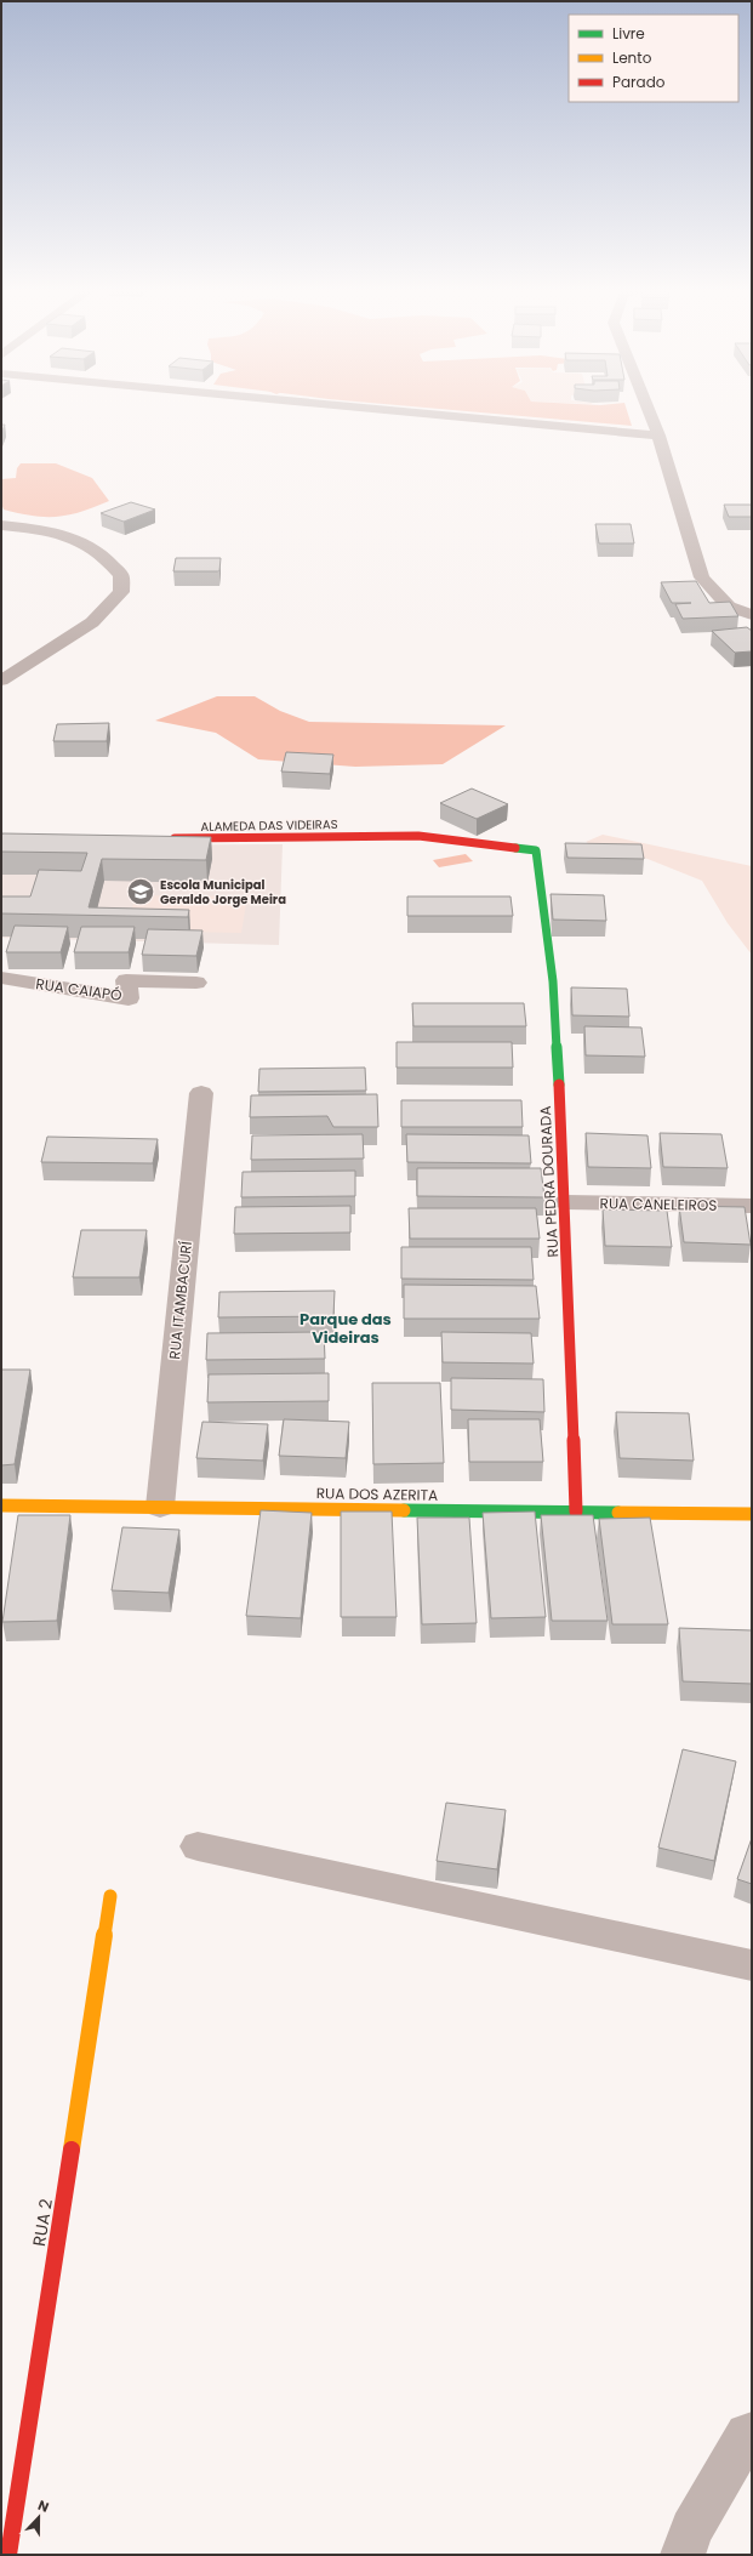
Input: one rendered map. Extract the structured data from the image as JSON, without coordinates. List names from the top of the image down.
{
  "streets": {
    "street": [
      "ALAMEDA DAS VIDEIRAS",
      "RUA CAIAPÓ",
      "RUA PEDRA DOURADA",
      "RUA CANELEIROS",
      "RUA ITAMBACURÍ",
      "RUA DOS AZERITA",
      "RUA 2"
    ]
  },
  "crossings": [
    ["ALAMEDA DAS VIDEIRAS", "RUA PEDRA DOURADA"],
    ["RUA PEDRA DOURADA", "RUA CANELEIROS"],
    ["RUA PEDRA DOURADA", "RUA DOS AZERITA"],
    ["RUA ITAMBACURÍ", "RUA DOS AZERITA"]
  ],
  "districts": ["Parque das Videiras"],
  "places": {
    "school or university": ["Escola Municipal Geraldo Jorge Meira"]
  },
  "legend": ["Livre", "Lento", "Parado"],
  "north": "top"
}
